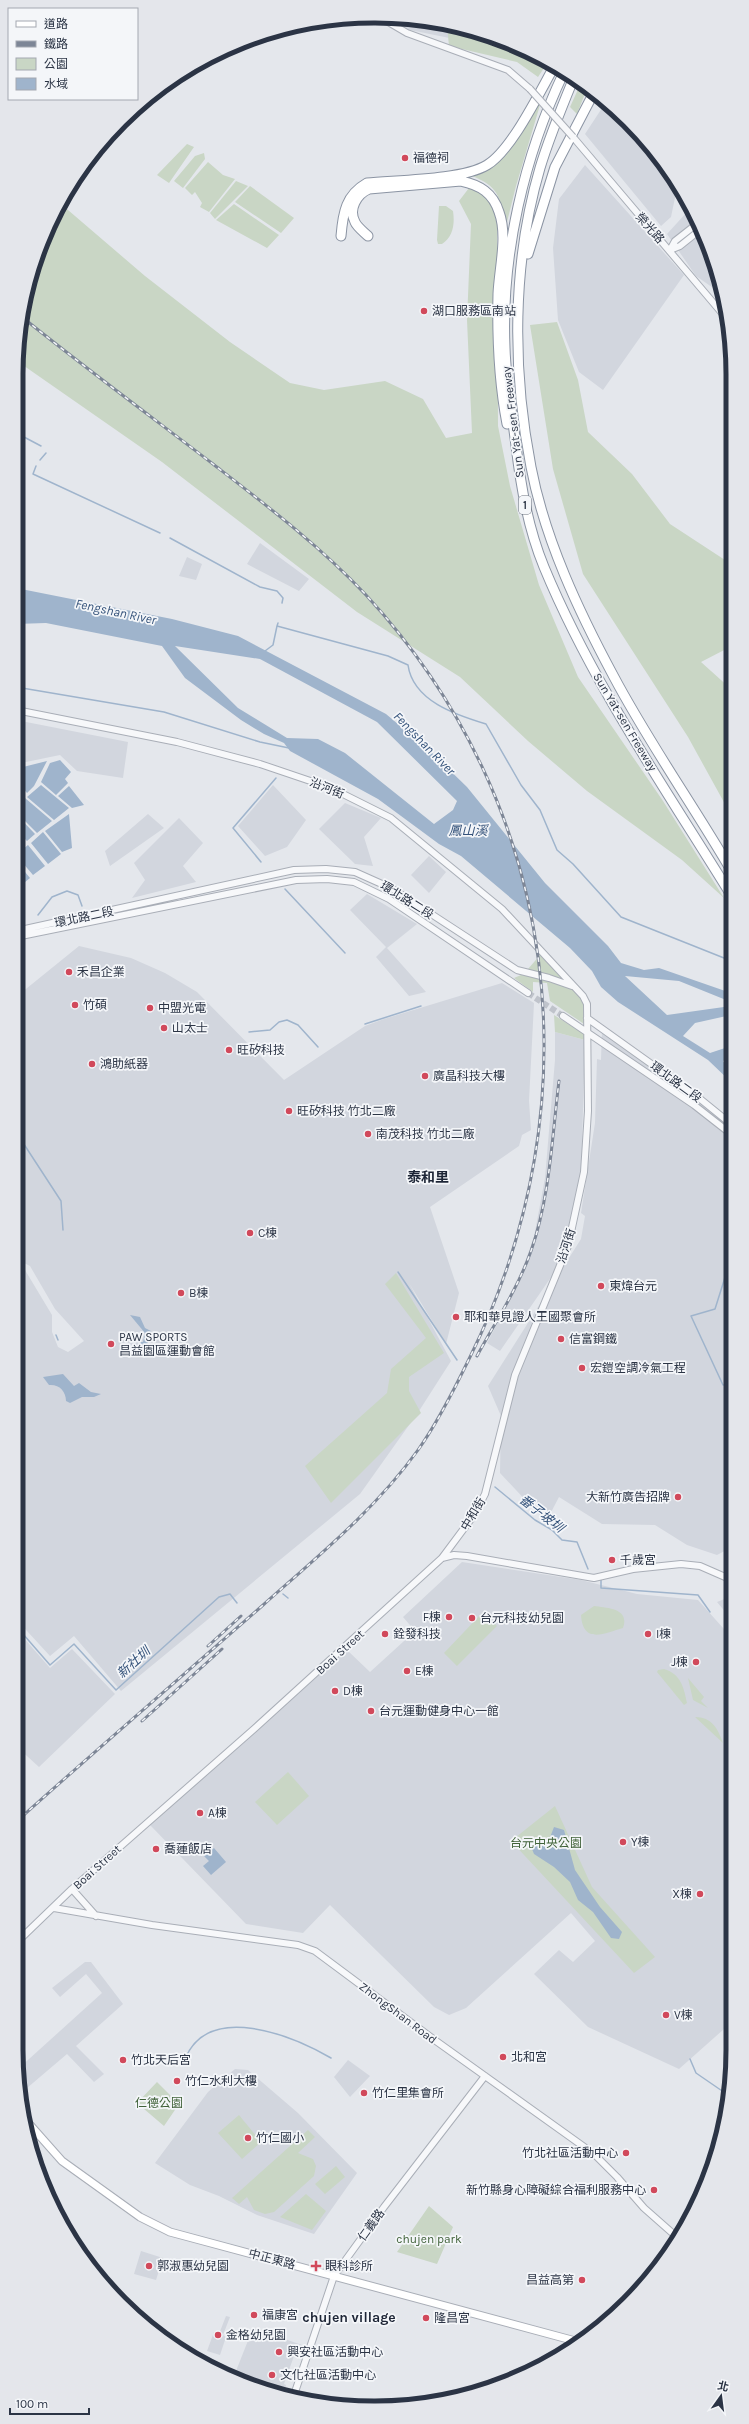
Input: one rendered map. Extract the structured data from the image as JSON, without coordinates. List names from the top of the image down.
{
  "streets": {
    "highway": ["Sun Yat-sen Freeway", "1"],
    "main road": ["中正東路"],
    "street": [
      "榮光路",
      "沿河街",
      "環北路二段",
      "中和街",
      "Boai Street",
      "ZhongShan Road",
      "仁義路"
    ]
  },
  "crossings": [
    ["沿河街", "環北路二段"],
    ["沿河街", "中和街"],
    ["中和街", "Boai Street"],
    ["Boai Street", "ZhongShan Road"],
    ["ZhongShan Road", "仁義路"],
    ["仁義路", "中正東路"]
  ],
  "districts": ["泰和里", "chujen village"],
  "water": [
    "Fengshan River",
    "鳳山溪",
    "番子坡圳",
    "新社圳"
  ],
  "parks": ["台元中央公園", "仁德公園", "chujen park"],
  "places": {
    "other": [
      "福德祠",
      "湖口服務區南站",
      "禾昌企業",
      "竹碩",
      "中盟光電",
      "山太士",
      "旺矽科技",
      "鴻助紙器",
      "廣晶科技大樓",
      "旺矽科技 竹北二廠",
      "南茂科技 竹北二廠",
      "C棟",
      "東煒台元",
      "B棟",
      "耶和華見證人王國聚會所",
      "信富鋼鐵",
      "PAW SPORTS 昌益園區運動會館",
      "宏鎧空調冷氣工程",
      "大新竹廣告招牌",
      "千歲宮",
      "F棟",
      "台元科技幼兒園",
      "銓發科技",
      "I棟",
      "J棟",
      "E棟",
      "D棟",
      "台元運動健身中心一館",
      "A棟",
      "Y棟",
      "喬蓮飯店",
      "X棟",
      "V棟",
      "北和宮",
      "竹北天后宮",
      "竹仁水利大樓",
      "竹仁里集會所",
      "竹仁國小",
      "竹北社區活動中心",
      "新竹縣身心障礙綜合福利服務中心",
      "郭淑惠幼兒園",
      "昌益高第",
      "福康宮",
      "隆昌宮",
      "金格幼兒園",
      "興安社區活動中心",
      "文化社區活動中心"
    ],
    "health": ["眼科診所"]
  },
  "legend": [
    "道路",
    "鐵路",
    "公園",
    "水域"
  ],
  "scale_bar": "100 m",
  "north": "top"
}
